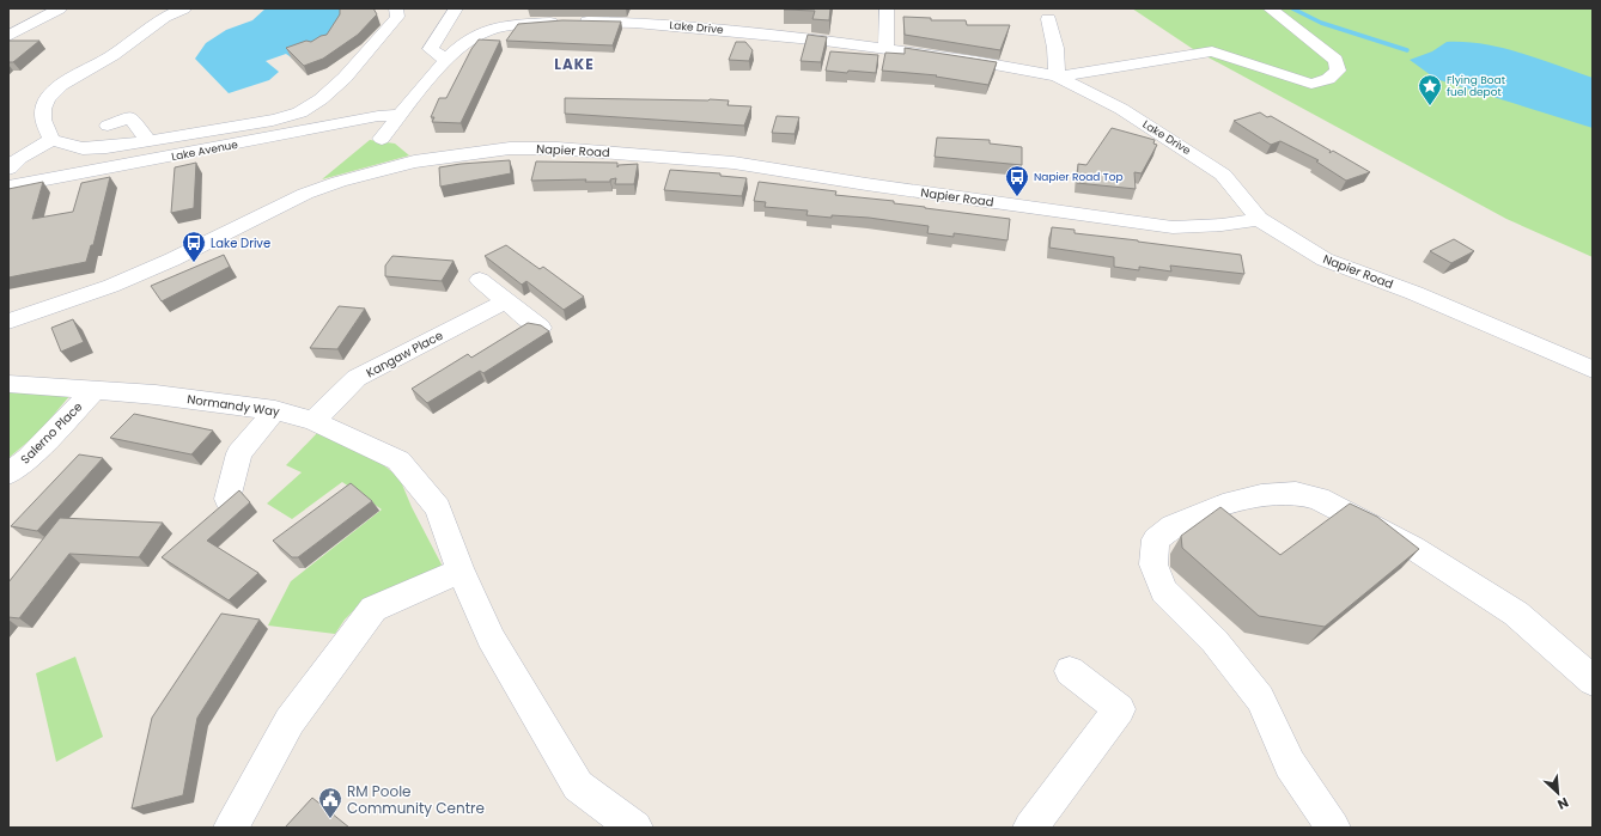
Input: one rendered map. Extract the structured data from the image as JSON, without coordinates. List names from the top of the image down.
{
  "streets": {
    "street": [
      "Lake Drive",
      "Lake Avenue",
      "Napier Road",
      "Kangaw Place",
      "Normandy Way",
      "Salerno Place"
    ]
  },
  "crossings": [
    ["Lake Drive", "Lake Avenue"],
    ["Lake Drive", "Napier Road"],
    ["Kangaw Place", "Normandy Way"],
    ["Normandy Way", "Salerno Place"]
  ],
  "districts": ["LAKE"],
  "places": {
    "place": ["Flying Boat fuel depot"],
    "bus stop": ["Napier Road Top", "Lake Drive"],
    "public building": ["RM Poole Community Centre"]
  },
  "north": "bottom right"
}
